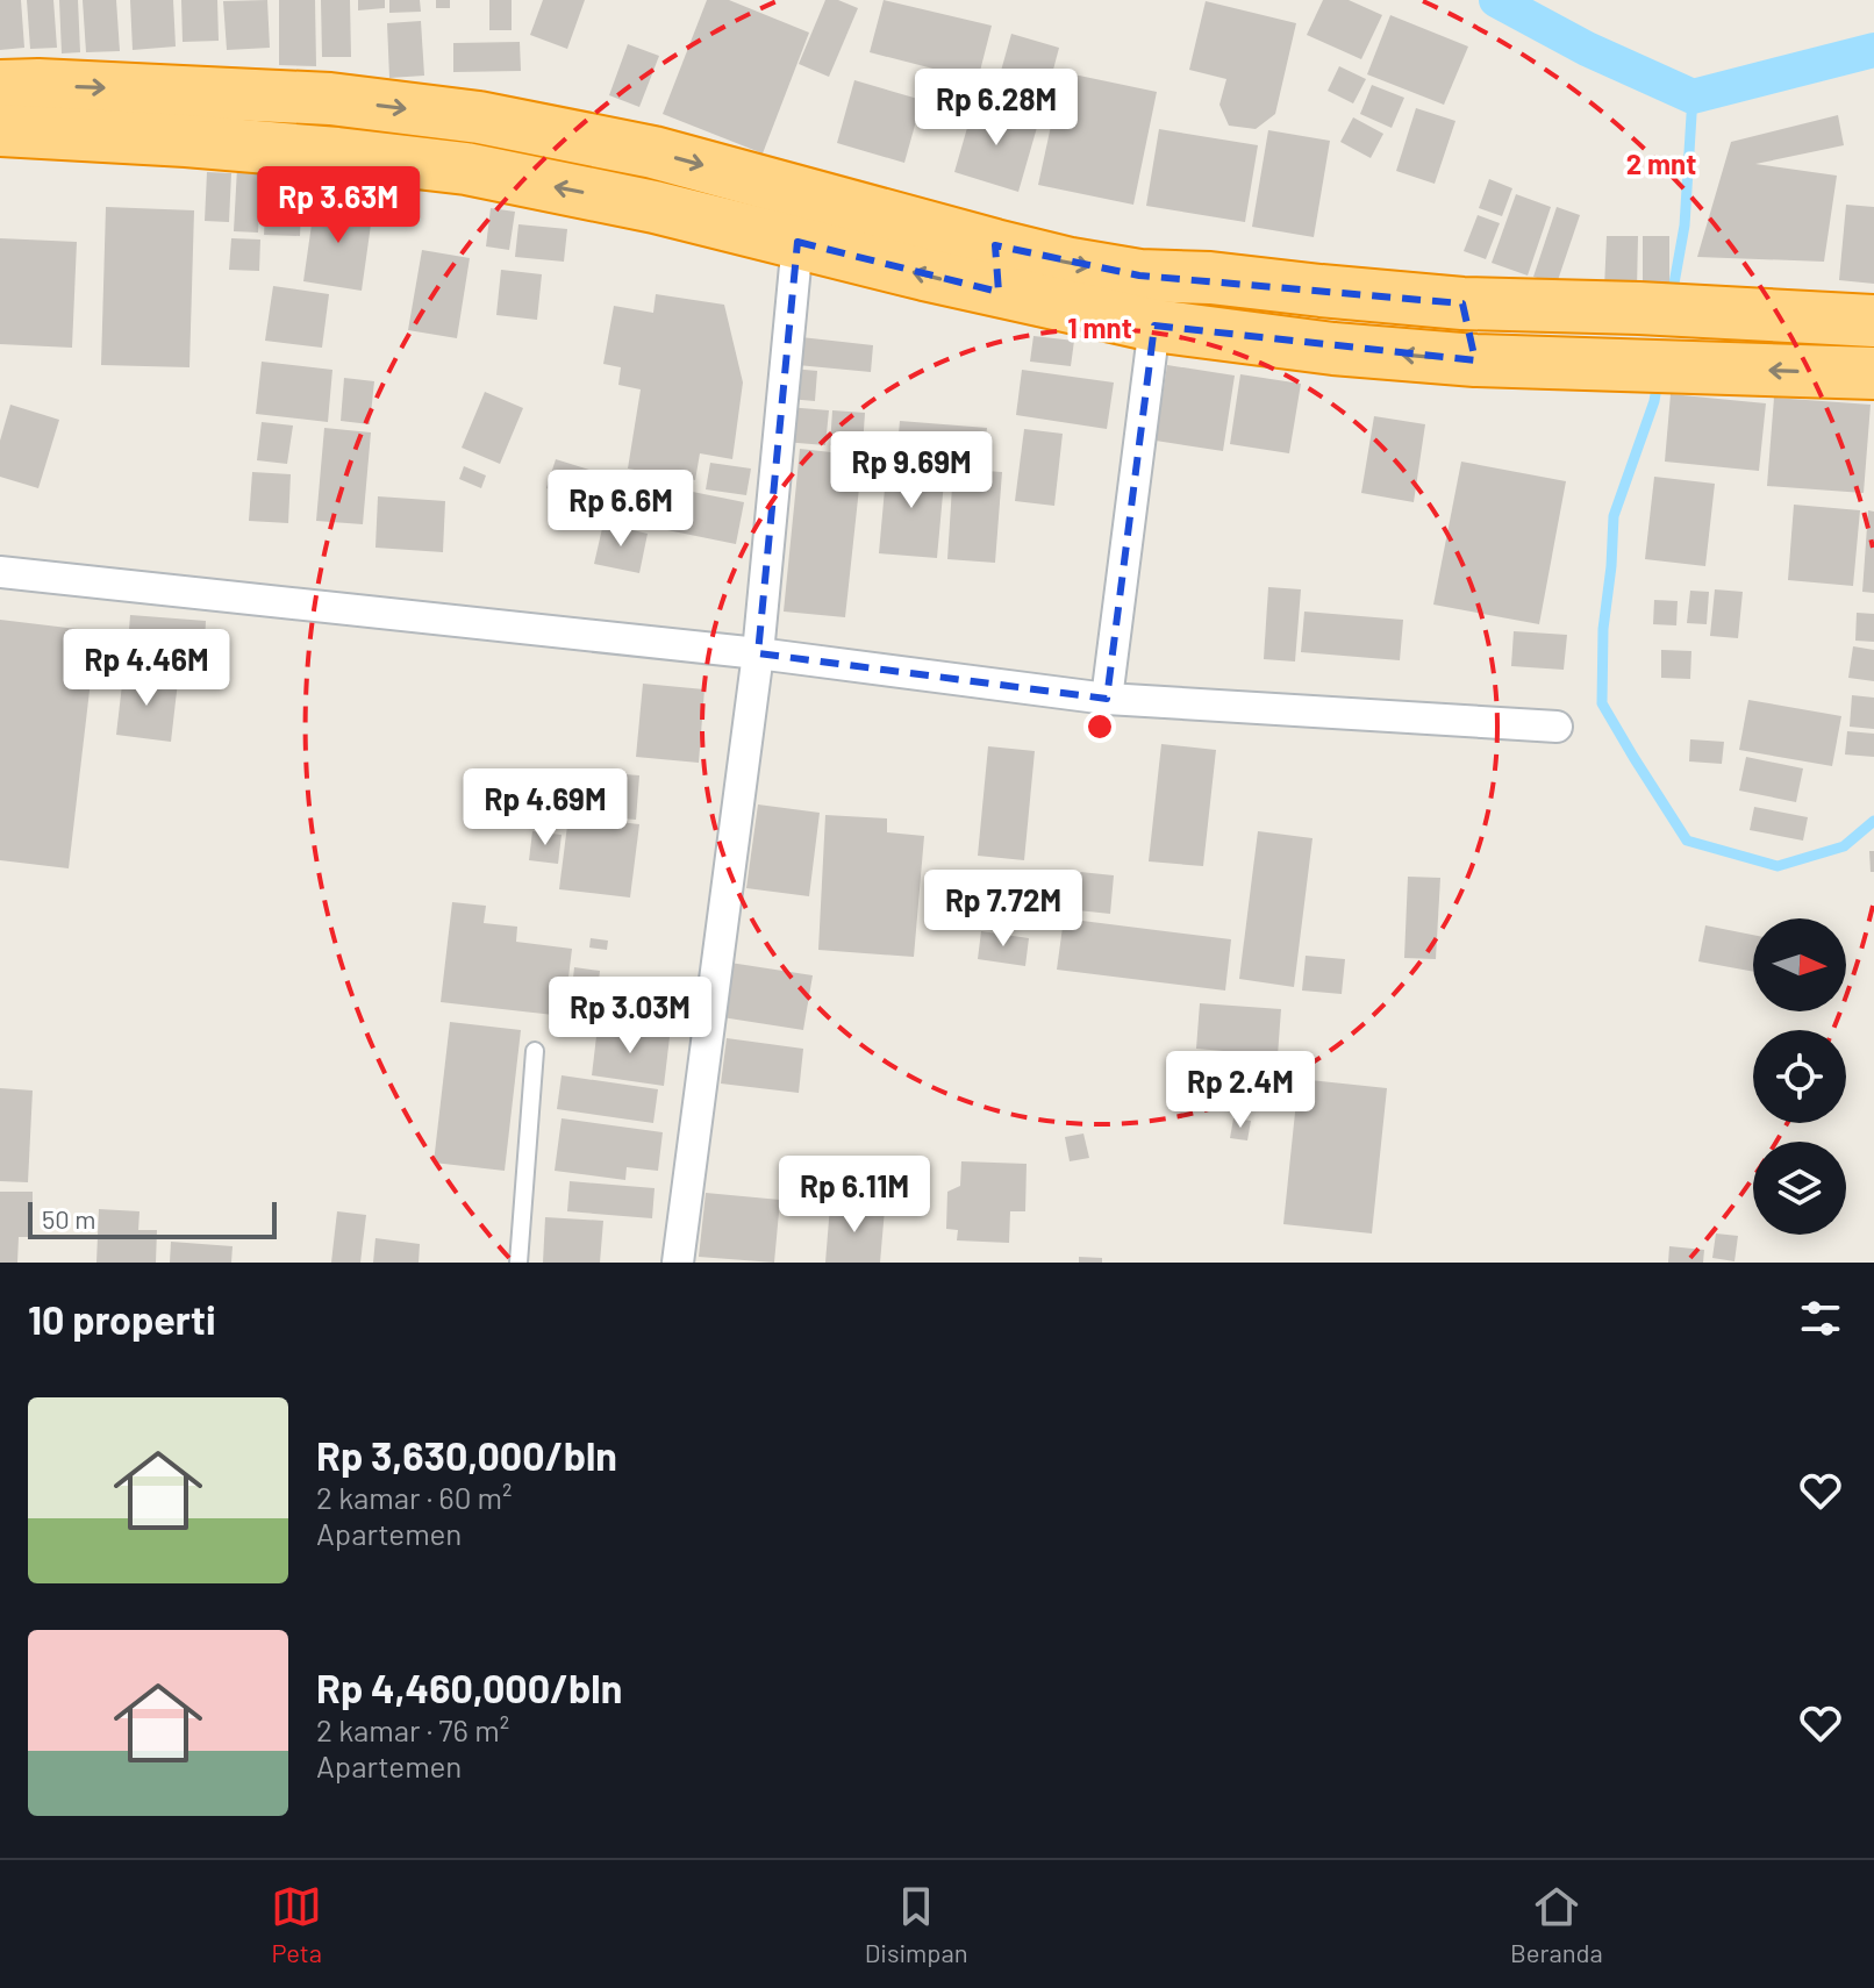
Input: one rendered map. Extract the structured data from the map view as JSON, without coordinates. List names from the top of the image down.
{
  "scale_bar": "50 m",
  "north": "right",
  "page": {
    "price": [
      "Rp 6.28M",
      "Rp 3.63M",
      "Rp 9.69M",
      "Rp 6.6M",
      "Rp 4.46M",
      "Rp 4.69M",
      "Rp 7.72M",
      "Rp 3.03M",
      "Rp 2.4M",
      "Rp 6.11M"
    ],
    "scale": "50 m",
    "heading": "10 properti",
    "list": [
      {
        "name": "Rp 3,630,000/bln",
        "note": "2 kamar · 60 m² · Apartemen"
      },
      {
        "name": "Rp 4,460,000/bln",
        "note": "2 kamar · 76 m² · Apartemen"
      }
    ],
    "tabs": ["Peta", "Disimpan", "Beranda"]
  },
  "rings": ["2 mnt", "1 mnt"]
}
